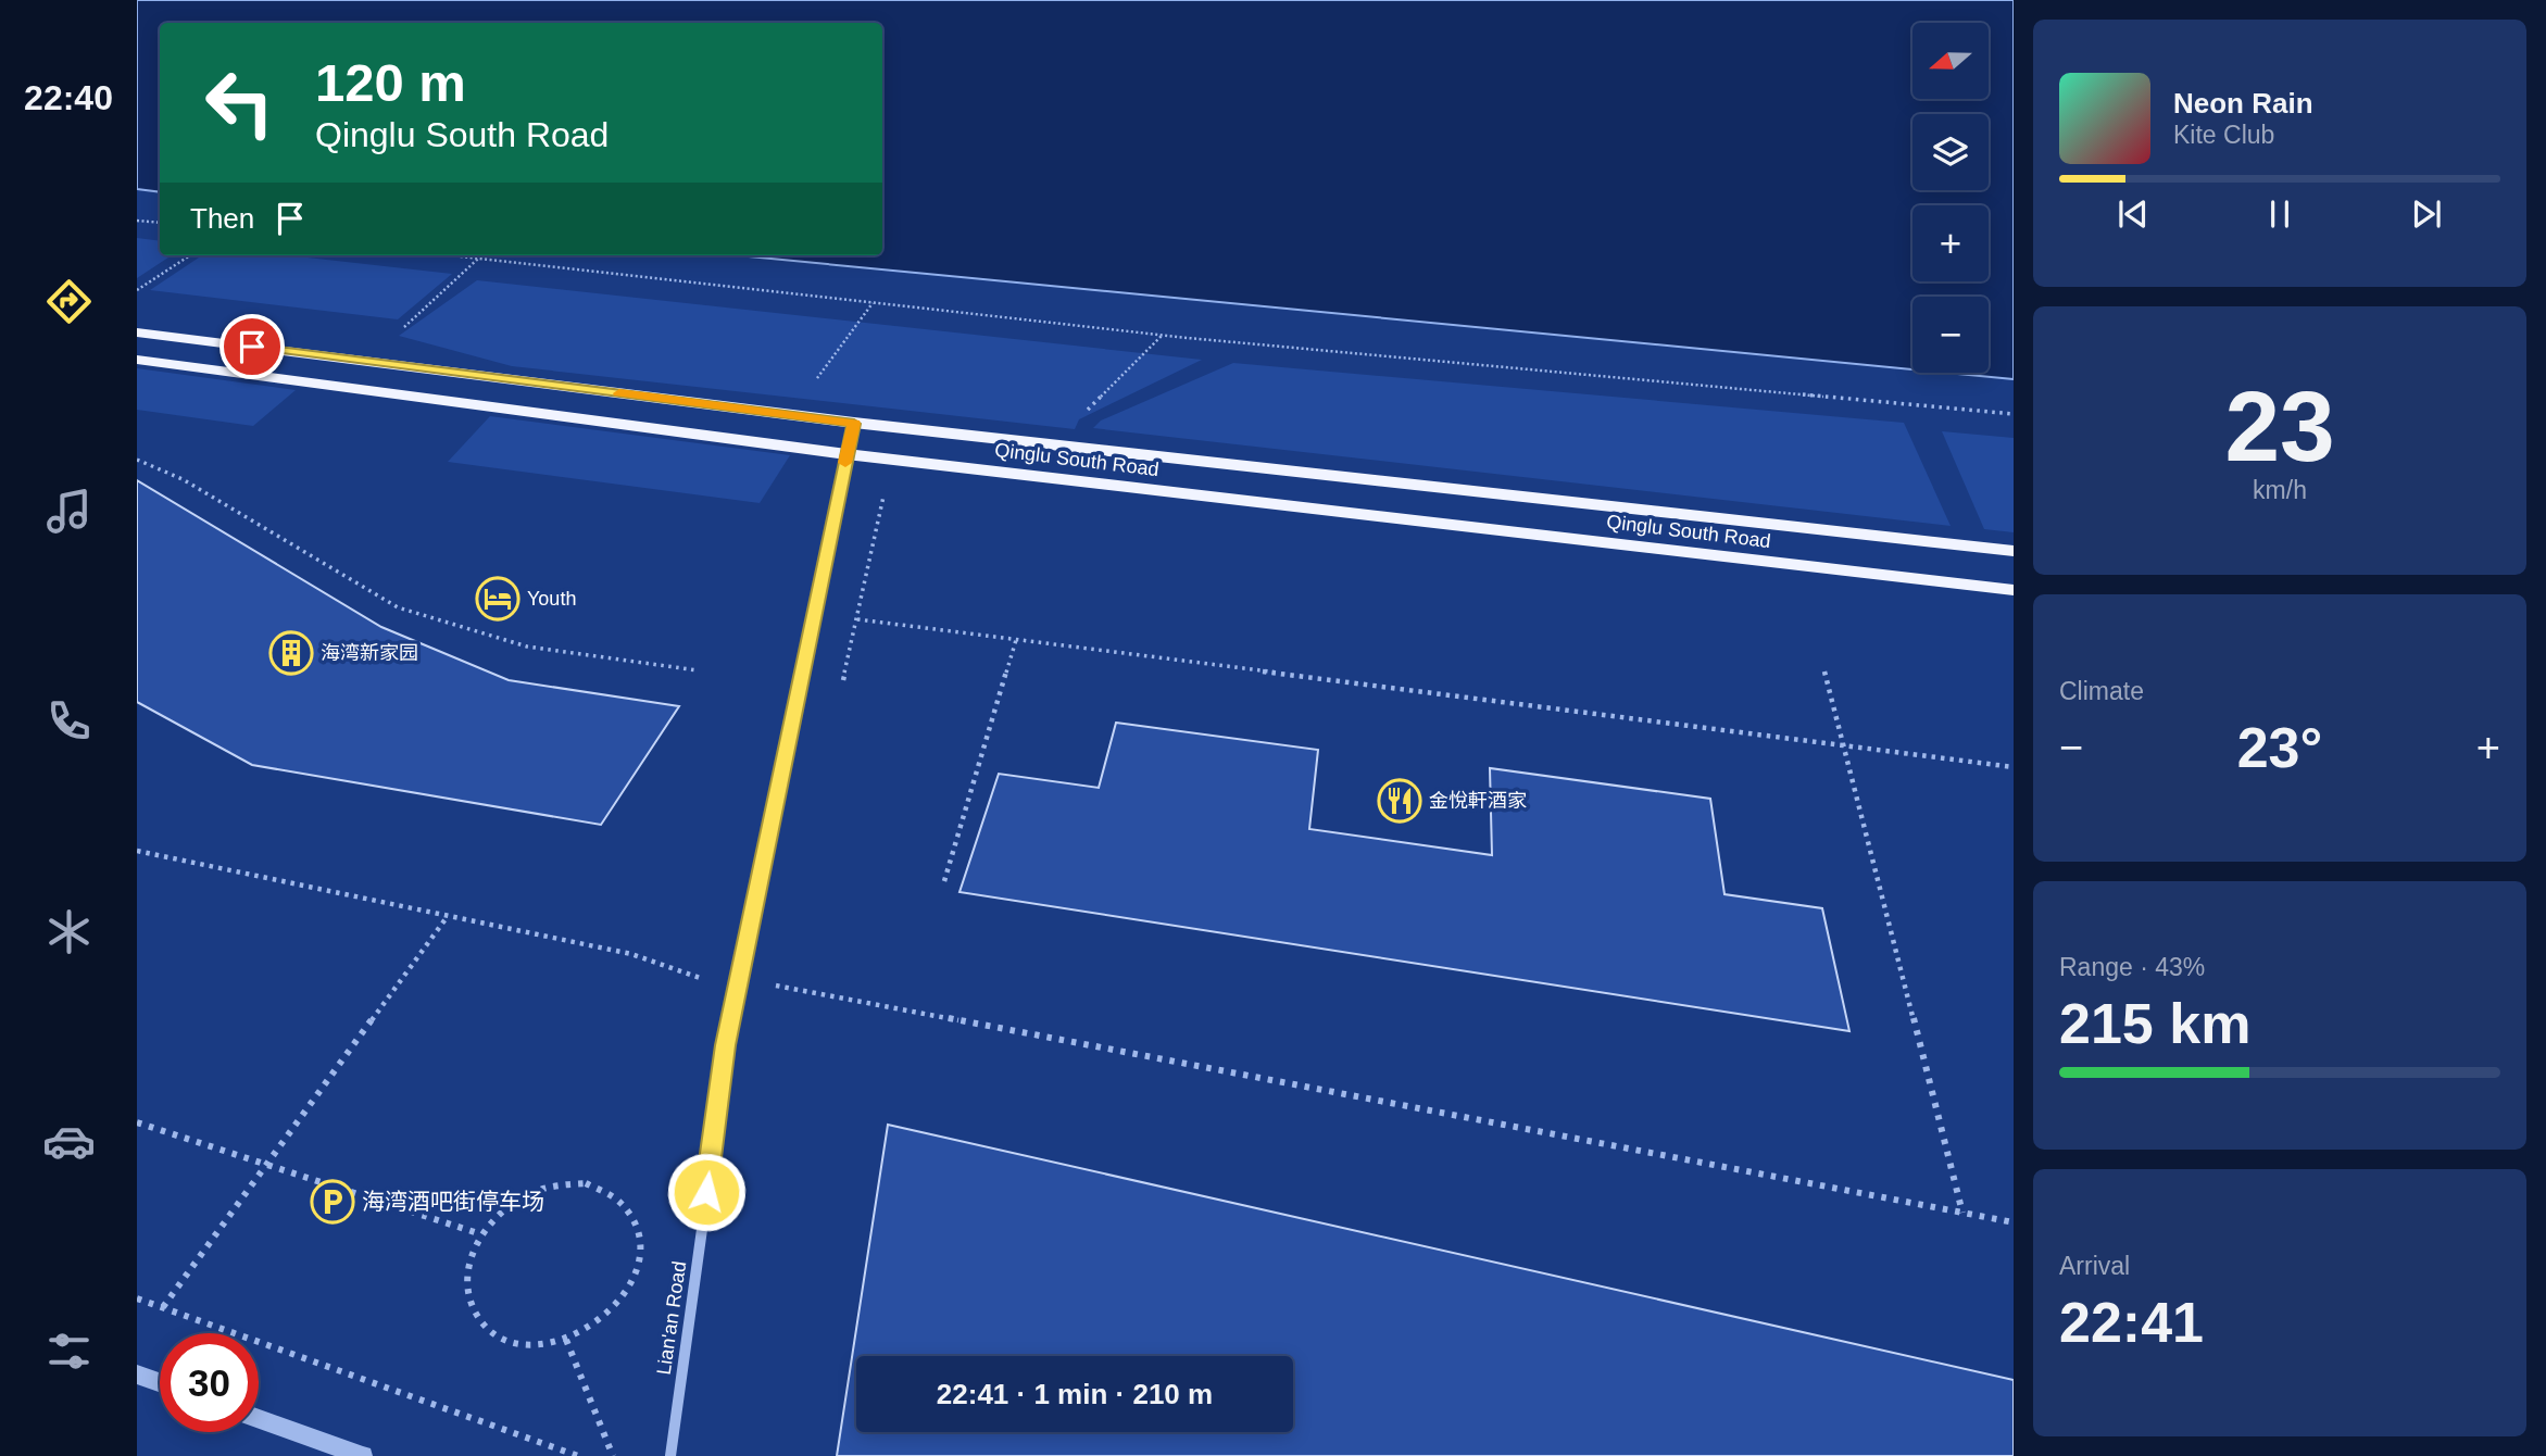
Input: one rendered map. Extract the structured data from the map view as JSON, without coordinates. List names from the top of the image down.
{
  "streets": {
    "highway": ["Qinglu South Road"],
    "street": ["Lian'an Road"]
  },
  "crossings": [
    ["Qinglu South Road", "Lian'an Road"]
  ],
  "places": {
    "hotel": ["Youth"],
    "building": ["海湾新家园"],
    "restaurant": ["金悅軒酒家"],
    "parking": ["海湾酒吧街停车场"]
  },
  "north": "left",
  "page": {
    "tabs": "22:40",
    "map_buttons": ["+", "−"],
    "turn": ["120 m", "Qinglu South Road"],
    "song": ["Neon Rain", "Kite Club"],
    "then": "Then",
    "tile": [
      ["23", "km/h"],
      "Climate",
      ["Range · 43%", "215 km"],
      ["Arrival", "22:41"]
    ],
    "heat": ["−", "23°", "+"],
    "limit": "30",
    "trip": "22:41 · 1 min · 210 m"
  }
}
